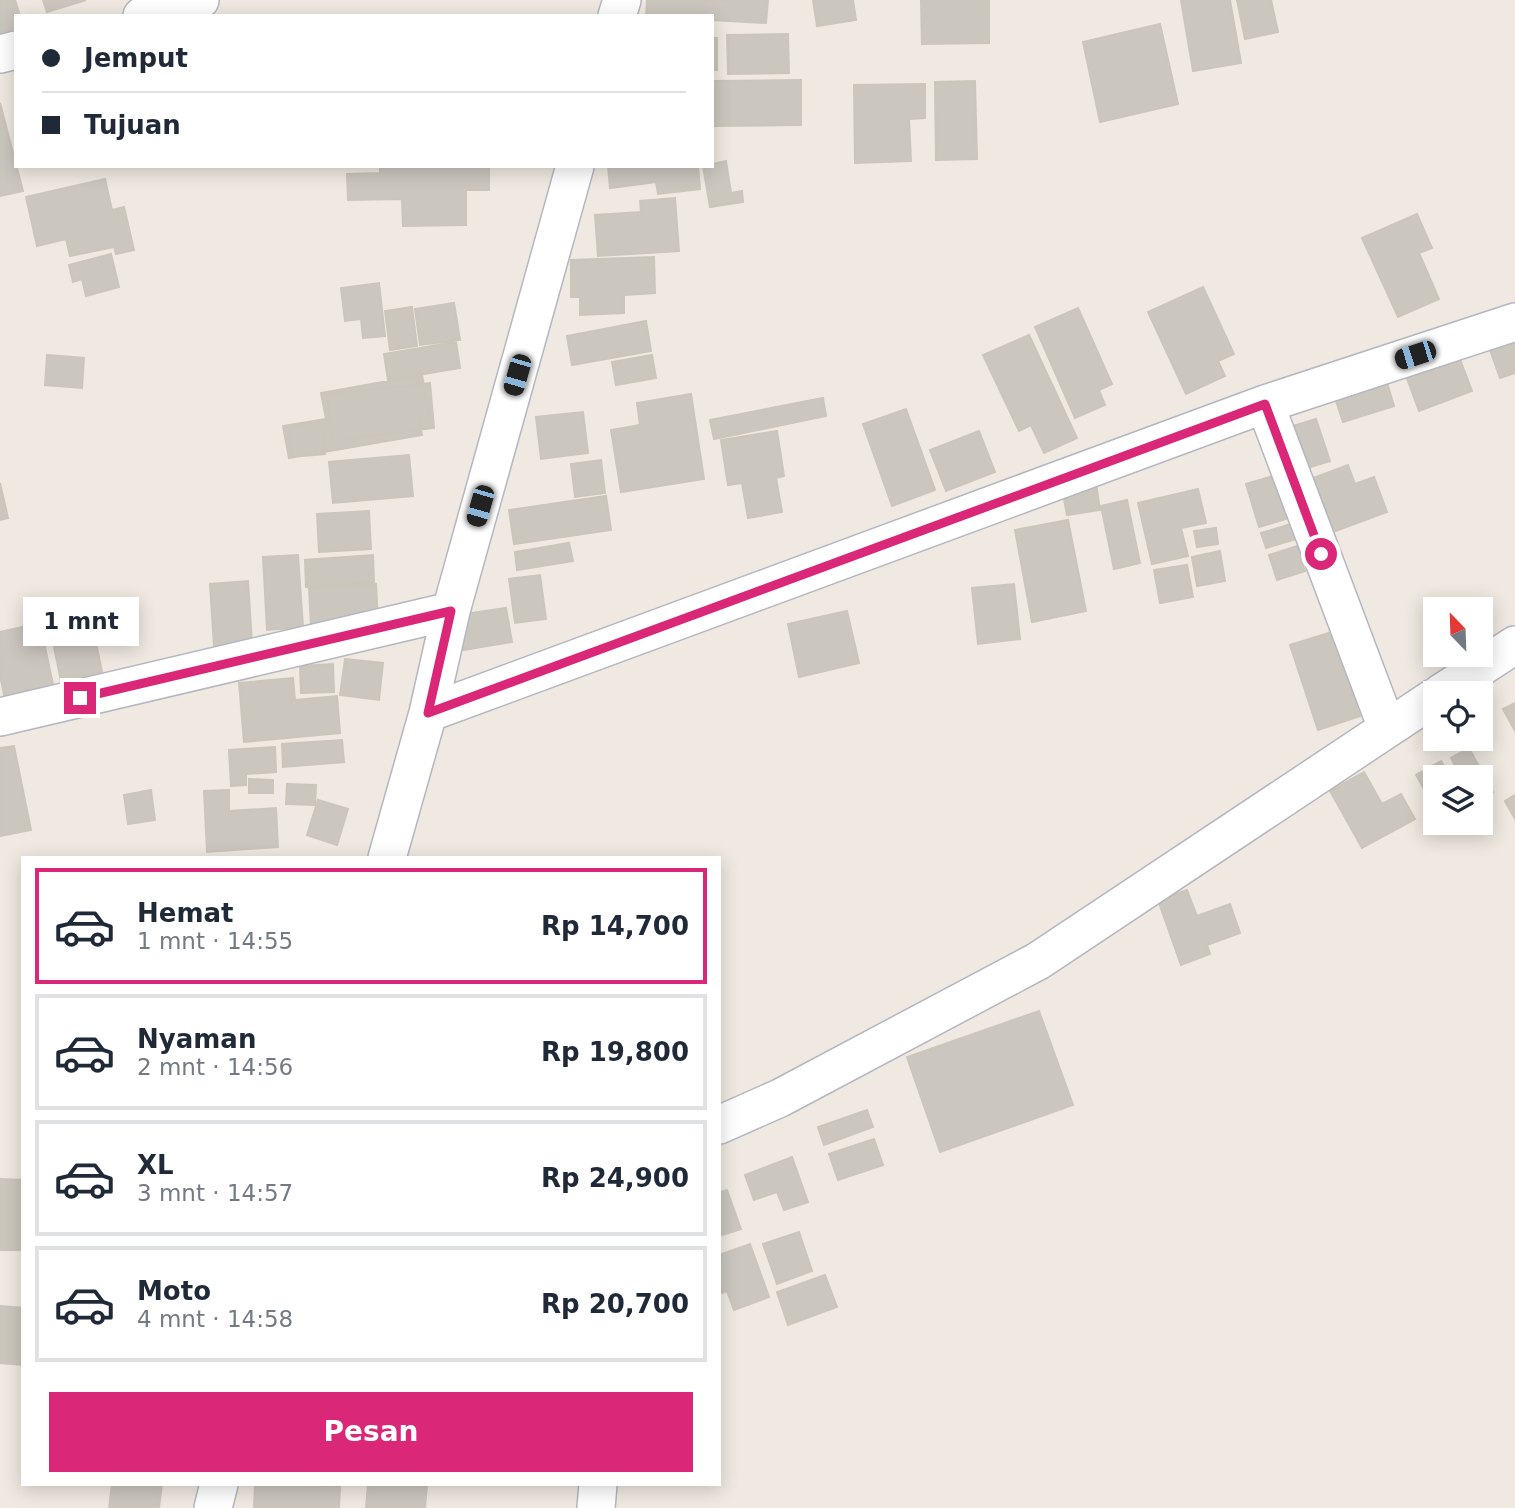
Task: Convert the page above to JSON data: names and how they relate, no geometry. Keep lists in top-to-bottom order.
{
  "north": "top left",
  "page": {
    "banner": ["Jemput", "Tujuan"],
    "bubble": "1 mnt",
    "list": [
      {
        "name": "Hemat",
        "note": "1 mnt · 14:55",
        "value": "Rp 14,700"
      },
      {
        "name": "Nyaman",
        "note": "2 mnt · 14:56",
        "value": "Rp 19,800"
      },
      {
        "name": "XL",
        "note": "3 mnt · 14:57",
        "value": "Rp 24,900"
      },
      {
        "name": "Moto",
        "note": "4 mnt · 14:58",
        "value": "Rp 20,700"
      }
    ],
    "buttons": "Pesan"
  }
}
